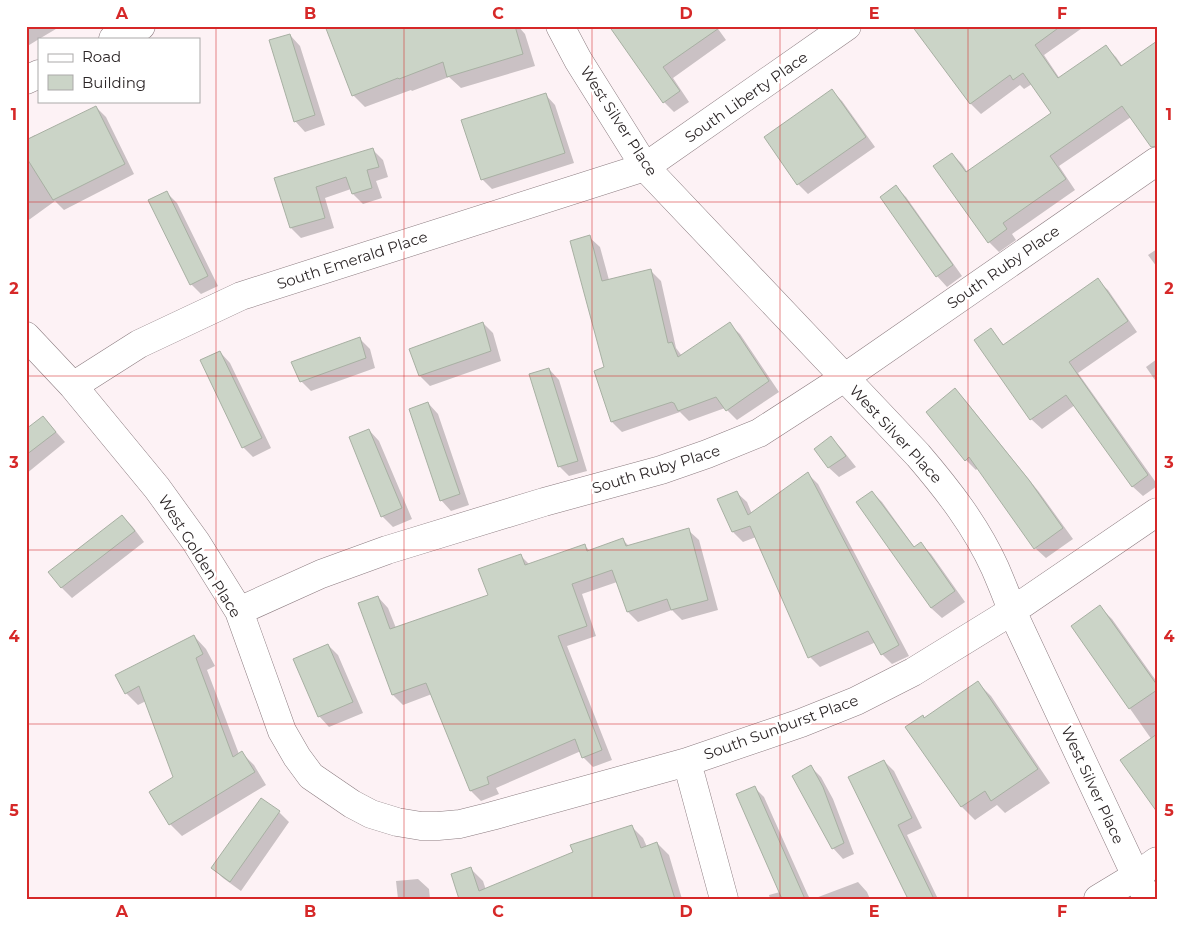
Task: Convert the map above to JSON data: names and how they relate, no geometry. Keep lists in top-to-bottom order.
{
  "streets": {
    "street": [
      "South Liberty Place",
      "West Silver Place",
      "South Emerald Place",
      "South Ruby Place",
      "West Golden Place",
      "South Sunburst Place"
    ]
  },
  "crossings": [
    ["South Liberty Place", "West Silver Place"],
    ["South Liberty Place", "South Emerald Place"],
    ["West Silver Place", "South Emerald Place"],
    ["West Silver Place", "South Ruby Place"],
    ["West Silver Place", "South Sunburst Place"],
    ["South Emerald Place", "West Golden Place"],
    ["South Ruby Place", "West Golden Place"],
    ["West Golden Place", "South Sunburst Place"]
  ],
  "legend": ["Road", "Building"],
  "grid": {
    "columns": [
      "A",
      "B",
      "C",
      "D",
      "E",
      "F"
    ],
    "rows": [
      "1",
      "2",
      "3",
      "4",
      "5"
    ]
  }
}
